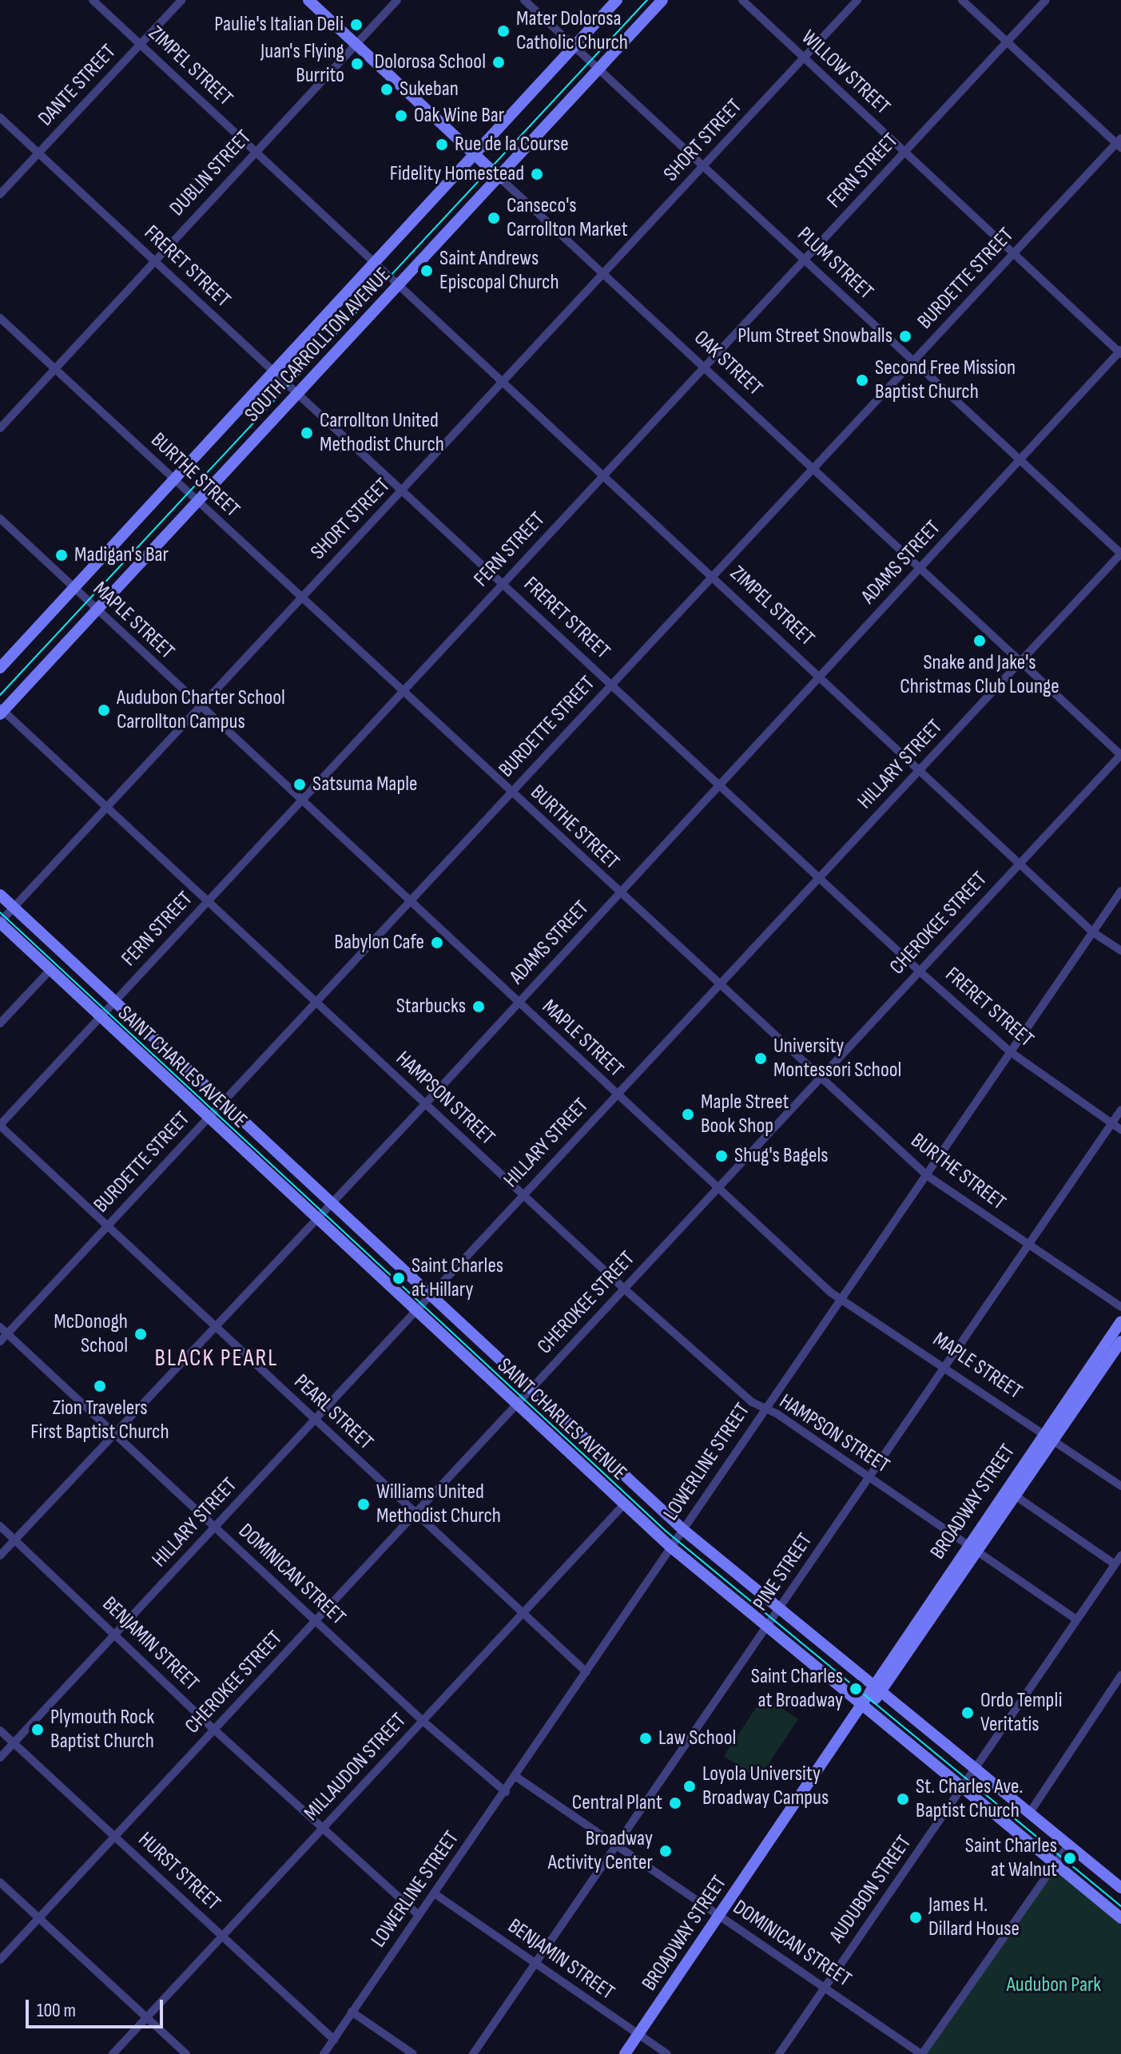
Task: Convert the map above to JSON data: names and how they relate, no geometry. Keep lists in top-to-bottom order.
{
  "streets": {
    "main road": [
      "SOUTH CARROLLTON AVENUE",
      "OAK STREET",
      "SAINT CHARLES AVENUE",
      "BROADWAY STREET"
    ],
    "street": [
      "ZIMPEL STREET",
      "WILLOW STREET",
      "DANTE STREET",
      "SHORT STREET",
      "FERN STREET",
      "DUBLIN STREET",
      "PLUM STREET",
      "FRERET STREET",
      "BURDETTE STREET",
      "BURTHE STREET",
      "ADAMS STREET",
      "MAPLE STREET",
      "HILLARY STREET",
      "CHEROKEE STREET",
      "HAMPSON STREET",
      "PEARL STREET",
      "LOWERLINE STREET",
      "PINE STREET",
      "DOMINICAN STREET",
      "BENJAMIN STREET",
      "MILLAUDON STREET",
      "HURST STREET",
      "AUDUBON STREET"
    ]
  },
  "crossings": [
    ["ZIMPEL STREET", "DANTE STREET"],
    ["ZIMPEL STREET", "SHORT STREET"],
    ["ZIMPEL STREET", "FERN STREET"],
    ["ZIMPEL STREET", "DUBLIN STREET"],
    ["ZIMPEL STREET", "BURDETTE STREET"],
    ["ZIMPEL STREET", "SOUTH CARROLLTON AVENUE"],
    ["ZIMPEL STREET", "ADAMS STREET"],
    ["ZIMPEL STREET", "HILLARY STREET"],
    ["ZIMPEL STREET", "CHEROKEE STREET"],
    ["ZIMPEL STREET", "LOWERLINE STREET"],
    ["WILLOW STREET", "SHORT STREET"],
    ["WILLOW STREET", "FERN STREET"],
    ["WILLOW STREET", "BURDETTE STREET"],
    ["WILLOW STREET", "ADAMS STREET"],
    ["DANTE STREET", "FRERET STREET"],
    ["SHORT STREET", "PLUM STREET"],
    ["SHORT STREET", "FRERET STREET"],
    ["SHORT STREET", "OAK STREET"],
    ["SHORT STREET", "BURTHE STREET"],
    ["SHORT STREET", "MAPLE STREET"],
    ["SHORT STREET", "SAINT CHARLES AVENUE"],
    ["SHORT STREET", "HAMPSON STREET"],
    ["FERN STREET", "PLUM STREET"],
    ["FERN STREET", "FRERET STREET"],
    ["FERN STREET", "OAK STREET"],
    ["FERN STREET", "BURTHE STREET"],
    ["FERN STREET", "MAPLE STREET"],
    ["FERN STREET", "SAINT CHARLES AVENUE"],
    ["FERN STREET", "HAMPSON STREET"],
    ["FERN STREET", "PEARL STREET"],
    ["DUBLIN STREET", "FRERET STREET"],
    ["DUBLIN STREET", "OAK STREET"],
    ["DUBLIN STREET", "BURTHE STREET"],
    ["PLUM STREET", "BURDETTE STREET"],
    ["PLUM STREET", "SOUTH CARROLLTON AVENUE"],
    ["PLUM STREET", "ADAMS STREET"],
    ["PLUM STREET", "HILLARY STREET"],
    ["FRERET STREET", "BURDETTE STREET"],
    ["FRERET STREET", "SOUTH CARROLLTON AVENUE"],
    ["FRERET STREET", "ADAMS STREET"],
    ["FRERET STREET", "HILLARY STREET"],
    ["FRERET STREET", "CHEROKEE STREET"],
    ["FRERET STREET", "LOWERLINE STREET"],
    ["FRERET STREET", "PINE STREET"],
    ["BURDETTE STREET", "OAK STREET"],
    ["BURDETTE STREET", "BURTHE STREET"],
    ["BURDETTE STREET", "MAPLE STREET"],
    ["BURDETTE STREET", "SAINT CHARLES AVENUE"],
    ["BURDETTE STREET", "HAMPSON STREET"],
    ["BURDETTE STREET", "PEARL STREET"],
    ["BURDETTE STREET", "DOMINICAN STREET"],
    ["SOUTH CARROLLTON AVENUE", "OAK STREET"],
    ["SOUTH CARROLLTON AVENUE", "BURTHE STREET"],
    ["SOUTH CARROLLTON AVENUE", "MAPLE STREET"],
    ["SOUTH CARROLLTON AVENUE", "HAMPSON STREET"],
    ["OAK STREET", "ADAMS STREET"],
    ["OAK STREET", "HILLARY STREET"],
    ["OAK STREET", "CHEROKEE STREET"],
    ["BURTHE STREET", "ADAMS STREET"],
    ["BURTHE STREET", "HILLARY STREET"],
    ["BURTHE STREET", "CHEROKEE STREET"],
    ["BURTHE STREET", "LOWERLINE STREET"],
    ["BURTHE STREET", "PINE STREET"],
    ["ADAMS STREET", "MAPLE STREET"],
    ["ADAMS STREET", "SAINT CHARLES AVENUE"],
    ["ADAMS STREET", "HAMPSON STREET"],
    ["ADAMS STREET", "PEARL STREET"],
    ["ADAMS STREET", "DOMINICAN STREET"],
    ["ADAMS STREET", "BENJAMIN STREET"],
    ["MAPLE STREET", "HILLARY STREET"],
    ["MAPLE STREET", "CHEROKEE STREET"],
    ["MAPLE STREET", "LOWERLINE STREET"],
    ["MAPLE STREET", "BROADWAY STREET"],
    ["MAPLE STREET", "PINE STREET"],
    ["HILLARY STREET", "SAINT CHARLES AVENUE"],
    ["HILLARY STREET", "HAMPSON STREET"],
    ["HILLARY STREET", "PEARL STREET"],
    ["HILLARY STREET", "DOMINICAN STREET"],
    ["HILLARY STREET", "BENJAMIN STREET"],
    ["HILLARY STREET", "HURST STREET"],
    ["CHEROKEE STREET", "SAINT CHARLES AVENUE"],
    ["CHEROKEE STREET", "HAMPSON STREET"],
    ["CHEROKEE STREET", "PEARL STREET"],
    ["CHEROKEE STREET", "DOMINICAN STREET"],
    ["CHEROKEE STREET", "BENJAMIN STREET"],
    ["CHEROKEE STREET", "HURST STREET"],
    ["SAINT CHARLES AVENUE", "LOWERLINE STREET"],
    ["SAINT CHARLES AVENUE", "BROADWAY STREET"],
    ["SAINT CHARLES AVENUE", "PINE STREET"],
    ["SAINT CHARLES AVENUE", "MILLAUDON STREET"],
    ["SAINT CHARLES AVENUE", "AUDUBON STREET"],
    ["HAMPSON STREET", "LOWERLINE STREET"],
    ["HAMPSON STREET", "BROADWAY STREET"],
    ["HAMPSON STREET", "PINE STREET"],
    ["HAMPSON STREET", "AUDUBON STREET"],
    ["PEARL STREET", "LOWERLINE STREET"],
    ["PEARL STREET", "MILLAUDON STREET"],
    ["LOWERLINE STREET", "DOMINICAN STREET"],
    ["LOWERLINE STREET", "BENJAMIN STREET"],
    ["LOWERLINE STREET", "HURST STREET"],
    ["BROADWAY STREET", "DOMINICAN STREET"],
    ["BROADWAY STREET", "BENJAMIN STREET"],
    ["PINE STREET", "DOMINICAN STREET"],
    ["PINE STREET", "BENJAMIN STREET"],
    ["DOMINICAN STREET", "MILLAUDON STREET"],
    ["DOMINICAN STREET", "AUDUBON STREET"],
    ["BENJAMIN STREET", "MILLAUDON STREET"],
    ["MILLAUDON STREET", "HURST STREET"]
  ],
  "districts": ["BLACK PEARL"],
  "parks": ["Audubon Park"],
  "places": [
    "Paulie's Italian Deli",
    "Mater Dolorosa Catholic Church",
    "Dolorosa School",
    "Juan's Flying Burrito",
    "Sukeban",
    "Oak Wine Bar",
    "Rue de la Course",
    "Fidelity Homestead",
    "Canseco's Carrollton Market",
    "Saint Andrews Episcopal Church",
    "Plum Street Snowballs",
    "Second Free Mission Baptist Church",
    "Carrollton United Methodist Church",
    "Madigan's Bar",
    "Snake and Jake's Christmas Club Lounge",
    "Audubon Charter School Carrollton Campus",
    "Satsuma Maple",
    "Babylon Cafe",
    "Starbucks",
    "University Montessori School",
    "Maple Street Book Shop",
    "Shug's Bagels",
    "Saint Charles at Hillary",
    "McDonogh School",
    "Zion Travelers First Baptist Church",
    "Williams United Methodist Church",
    "Saint Charles at Broadway",
    "Ordo Templi Veritatis",
    "Plymouth Rock Baptist Church",
    "Law School",
    "Loyola University Broadway Campus",
    "St. Charles Ave. Baptist Church",
    "Central Plant",
    "Broadway Activity Center",
    "Saint Charles at Walnut",
    "James H. Dillard House"
  ],
  "scale_bar": "100 m"
}
